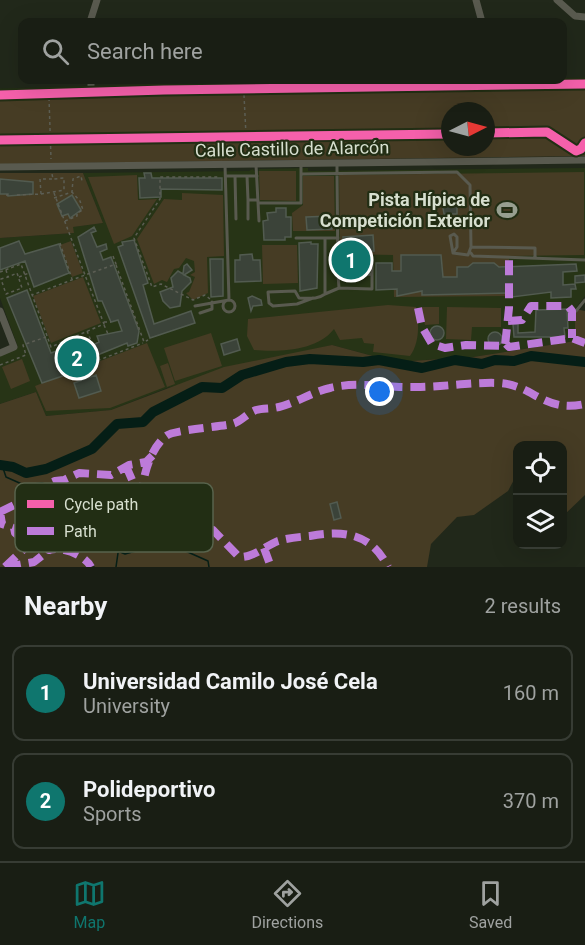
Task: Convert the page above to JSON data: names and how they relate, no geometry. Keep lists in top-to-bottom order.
{
  "streets": {
    "street": ["Calle Castillo de Alarcón"]
  },
  "places": {
    "sports": ["Pista Hípica de Competición Exterior"]
  },
  "legend": ["Cycle path", "Path"],
  "north": "right",
  "page": {
    "search": "Search here",
    "pins": ["1", "2"],
    "heading": ["Nearby", "2 results"],
    "list": [
      {
        "mark": "1",
        "name": "Universidad Camilo José Cela",
        "note": "University",
        "value": "160 m"
      },
      {
        "mark": "2",
        "name": "Polideportivo",
        "note": "Sports",
        "value": "370 m"
      }
    ],
    "nav": ["Map", "Directions", "Saved"]
  }
}
